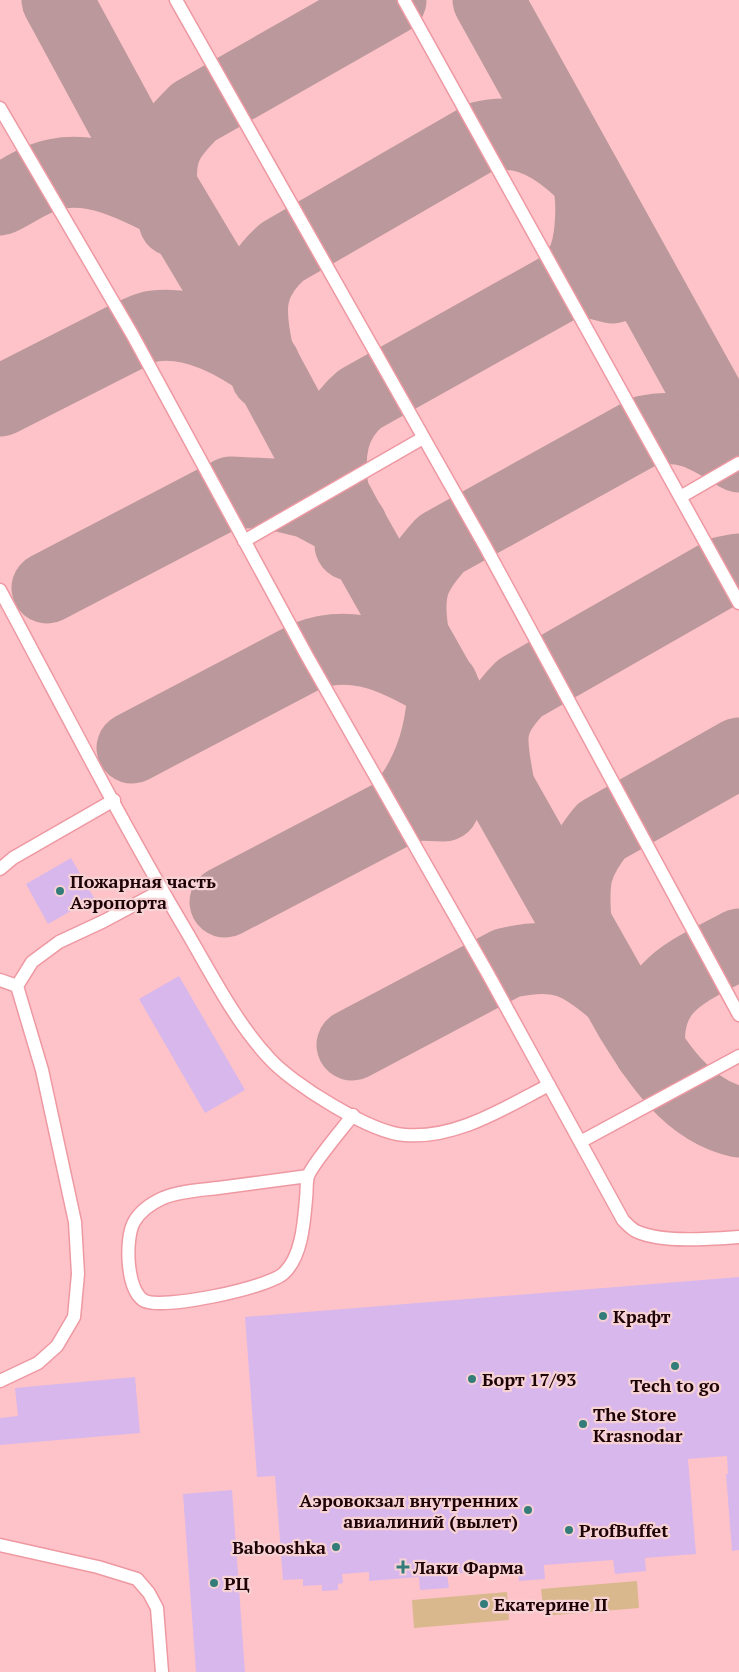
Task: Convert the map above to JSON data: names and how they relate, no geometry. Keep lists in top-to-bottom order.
{
  "places": {
    "other": [
      "Пожарная часть Аэропорта",
      "Крафт",
      "Tech to go",
      "Борт 17/93",
      "The Store Krasnodar",
      "Аэровокзал внутренних авиалиний (вылет)",
      "ProfBuffet",
      "Babooshka",
      "РЦ",
      "Екатерине II"
    ],
    "health": ["Лаки Фарма"]
  }
}
